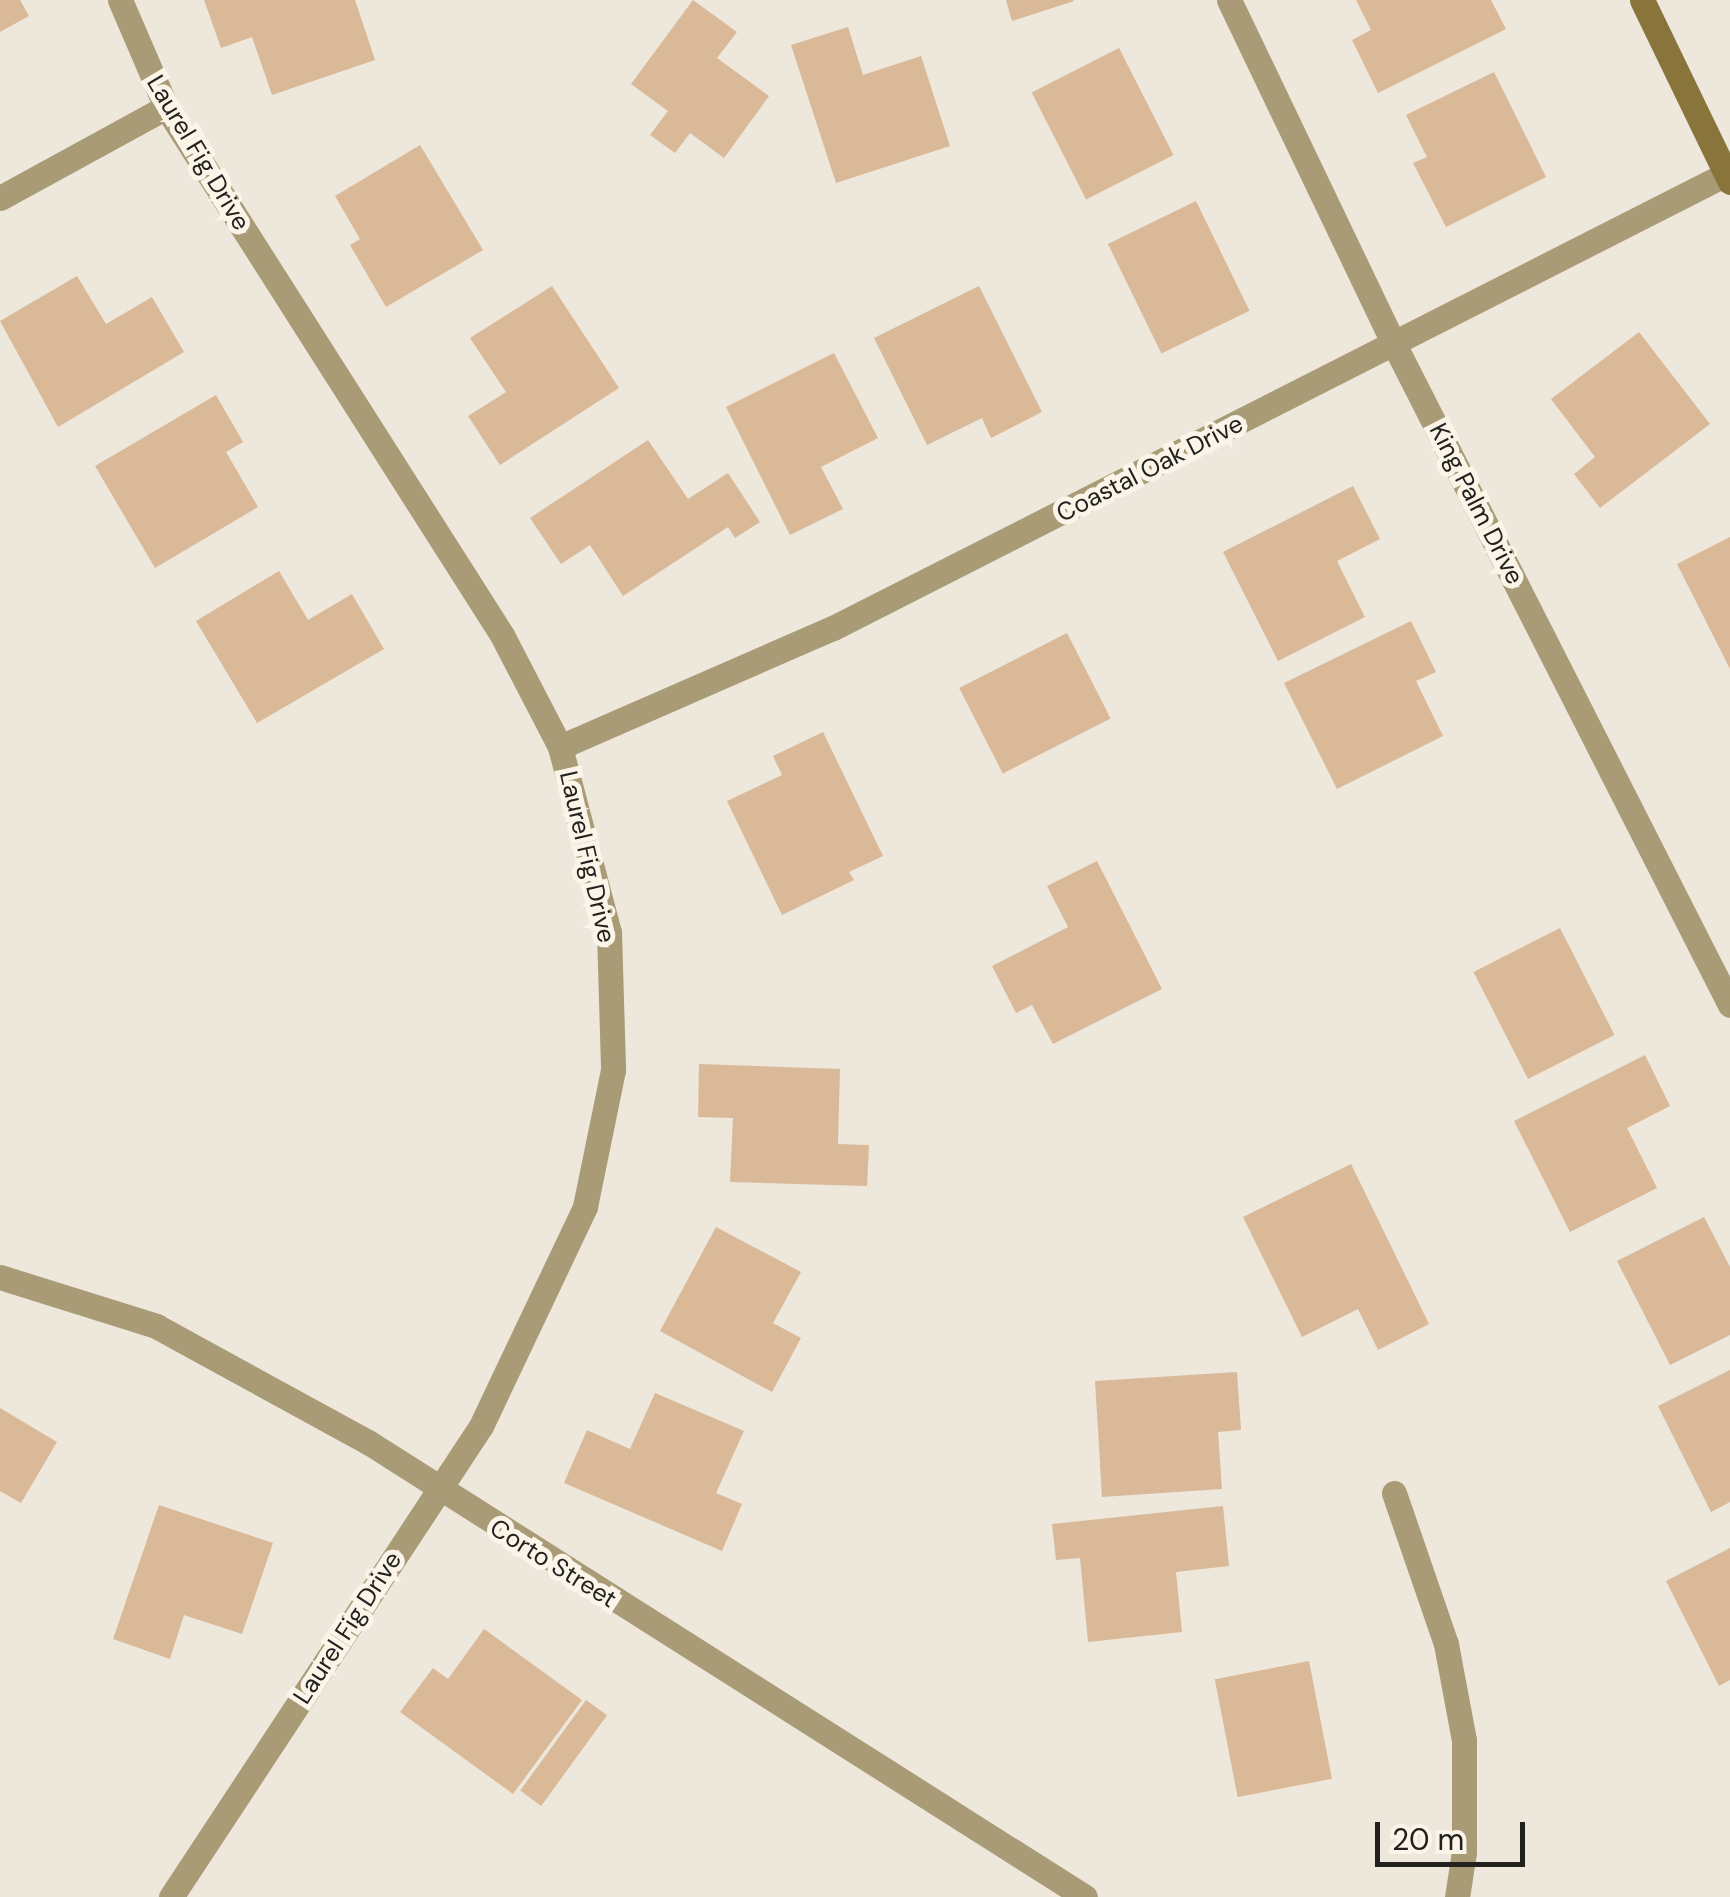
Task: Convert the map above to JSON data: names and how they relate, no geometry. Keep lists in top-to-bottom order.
{
  "streets": {
    "street": [
      "Laurel Fig Drive",
      "Coastal Oak Drive",
      "King Palm Drive",
      "Corto Street"
    ]
  },
  "crossings": [
    ["Laurel Fig Drive", "Coastal Oak Drive"],
    ["Laurel Fig Drive", "Corto Street"],
    ["Coastal Oak Drive", "King Palm Drive"]
  ],
  "scale_bar": "20 m"
}
